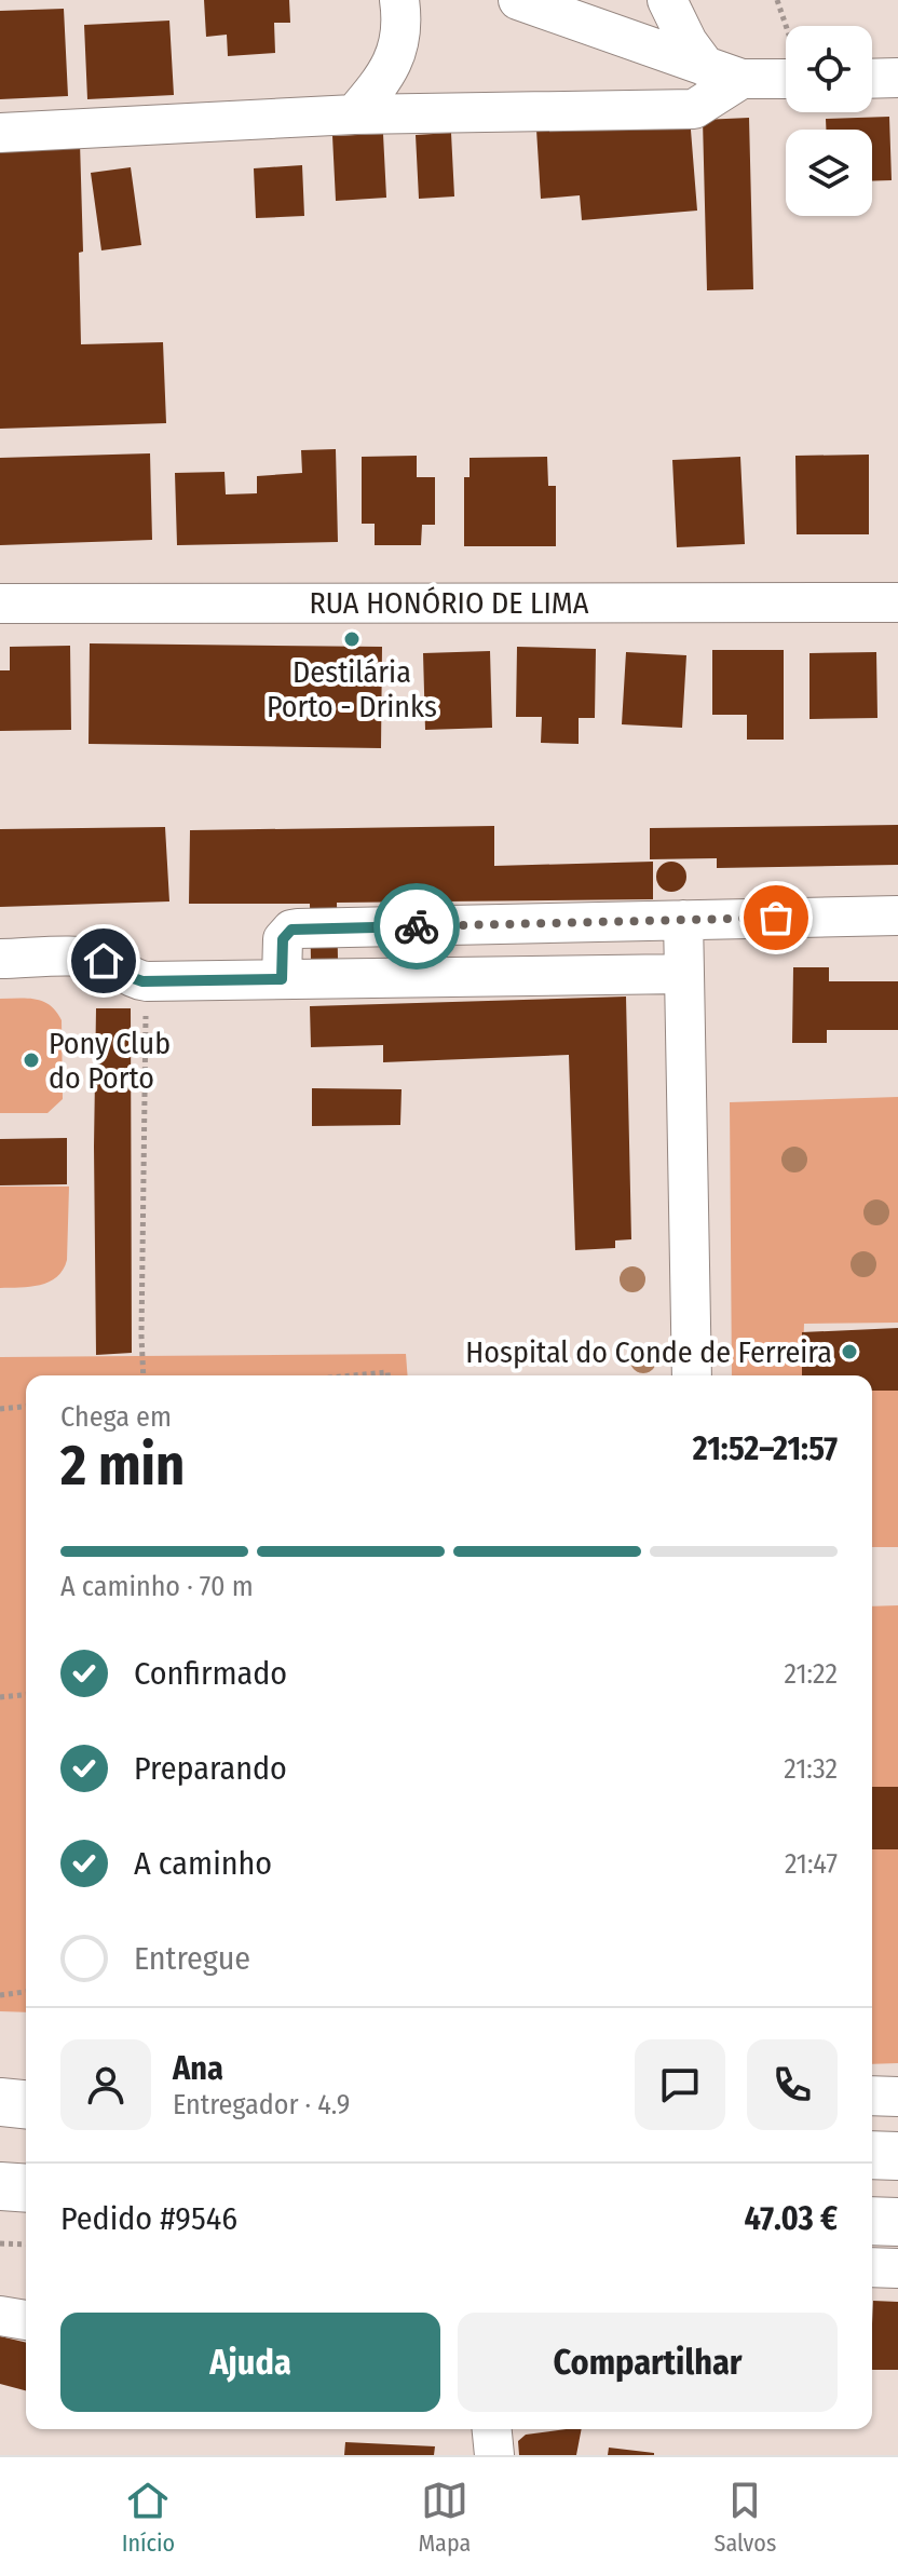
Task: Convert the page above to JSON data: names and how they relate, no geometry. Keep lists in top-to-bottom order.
{
  "streets": {
    "street": ["RUA HONÓRIO DE LIMA"]
  },
  "places": ["Destilária Porto - Drinks", "Pony Club do Porto", "Hospital do Conde de Ferreira"],
  "page": {
    "heading": ["2 min", "Chega em", "21:52–21:57"],
    "panel": [
      "Ana",
      "Entregador · 4.9",
      "Pedido #9546",
      "47.03 €"
    ],
    "bar": "A caminho · 70 m",
    "list": [
      ["Confirmado", "21:22"],
      ["Preparando", "21:32"],
      ["A caminho", "21:47"],
      "Entregue"
    ],
    "buttons": ["Ajuda", "Compartilhar"],
    "tabs": ["Início", "Mapa", "Salvos"]
  }
}
